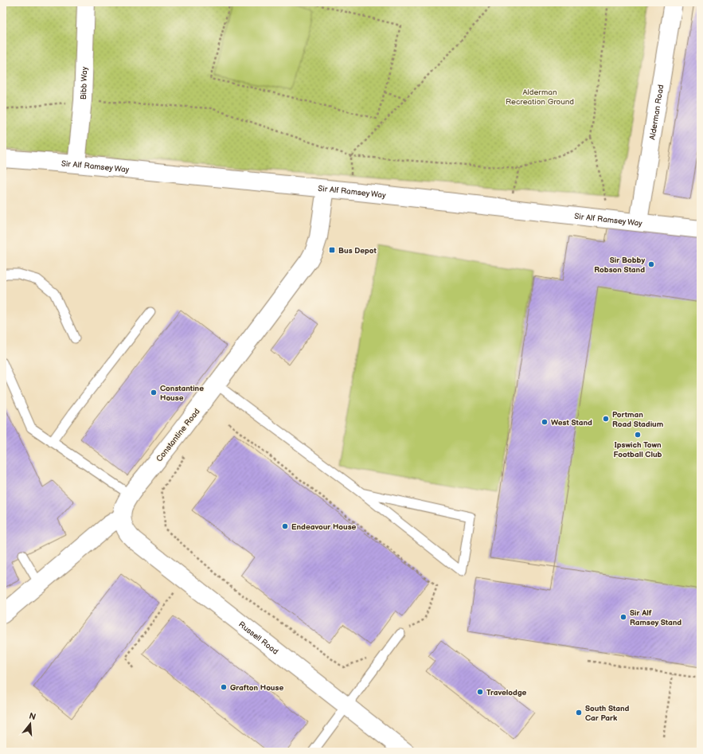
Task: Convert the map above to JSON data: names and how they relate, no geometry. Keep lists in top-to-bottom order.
{
  "streets": {
    "street": [
      "Bibb Way",
      "Alderman Road",
      "Sir Alf Ramsey Way",
      "Constantine Road",
      "Russell Road"
    ]
  },
  "crossings": [
    ["Bibb Way", "Sir Alf Ramsey Way"],
    ["Alderman Road", "Sir Alf Ramsey Way"],
    ["Sir Alf Ramsey Way", "Constantine Road"],
    ["Constantine Road", "Russell Road"]
  ],
  "parks": ["Alderman Recreation Ground"],
  "places": {
    "transit": ["Bus Depot"],
    "other": [
      "Sir Bobby Robson Stand",
      "Constantine House",
      "Portman Road Stadium",
      "West Stand",
      "Ipswich Town Football Club",
      "Endeavour House",
      "Sir Alf Ramsey Stand",
      "Grafton House",
      "Travelodge",
      "South Stand Car Park"
    ]
  },
  "north": "top"
}
